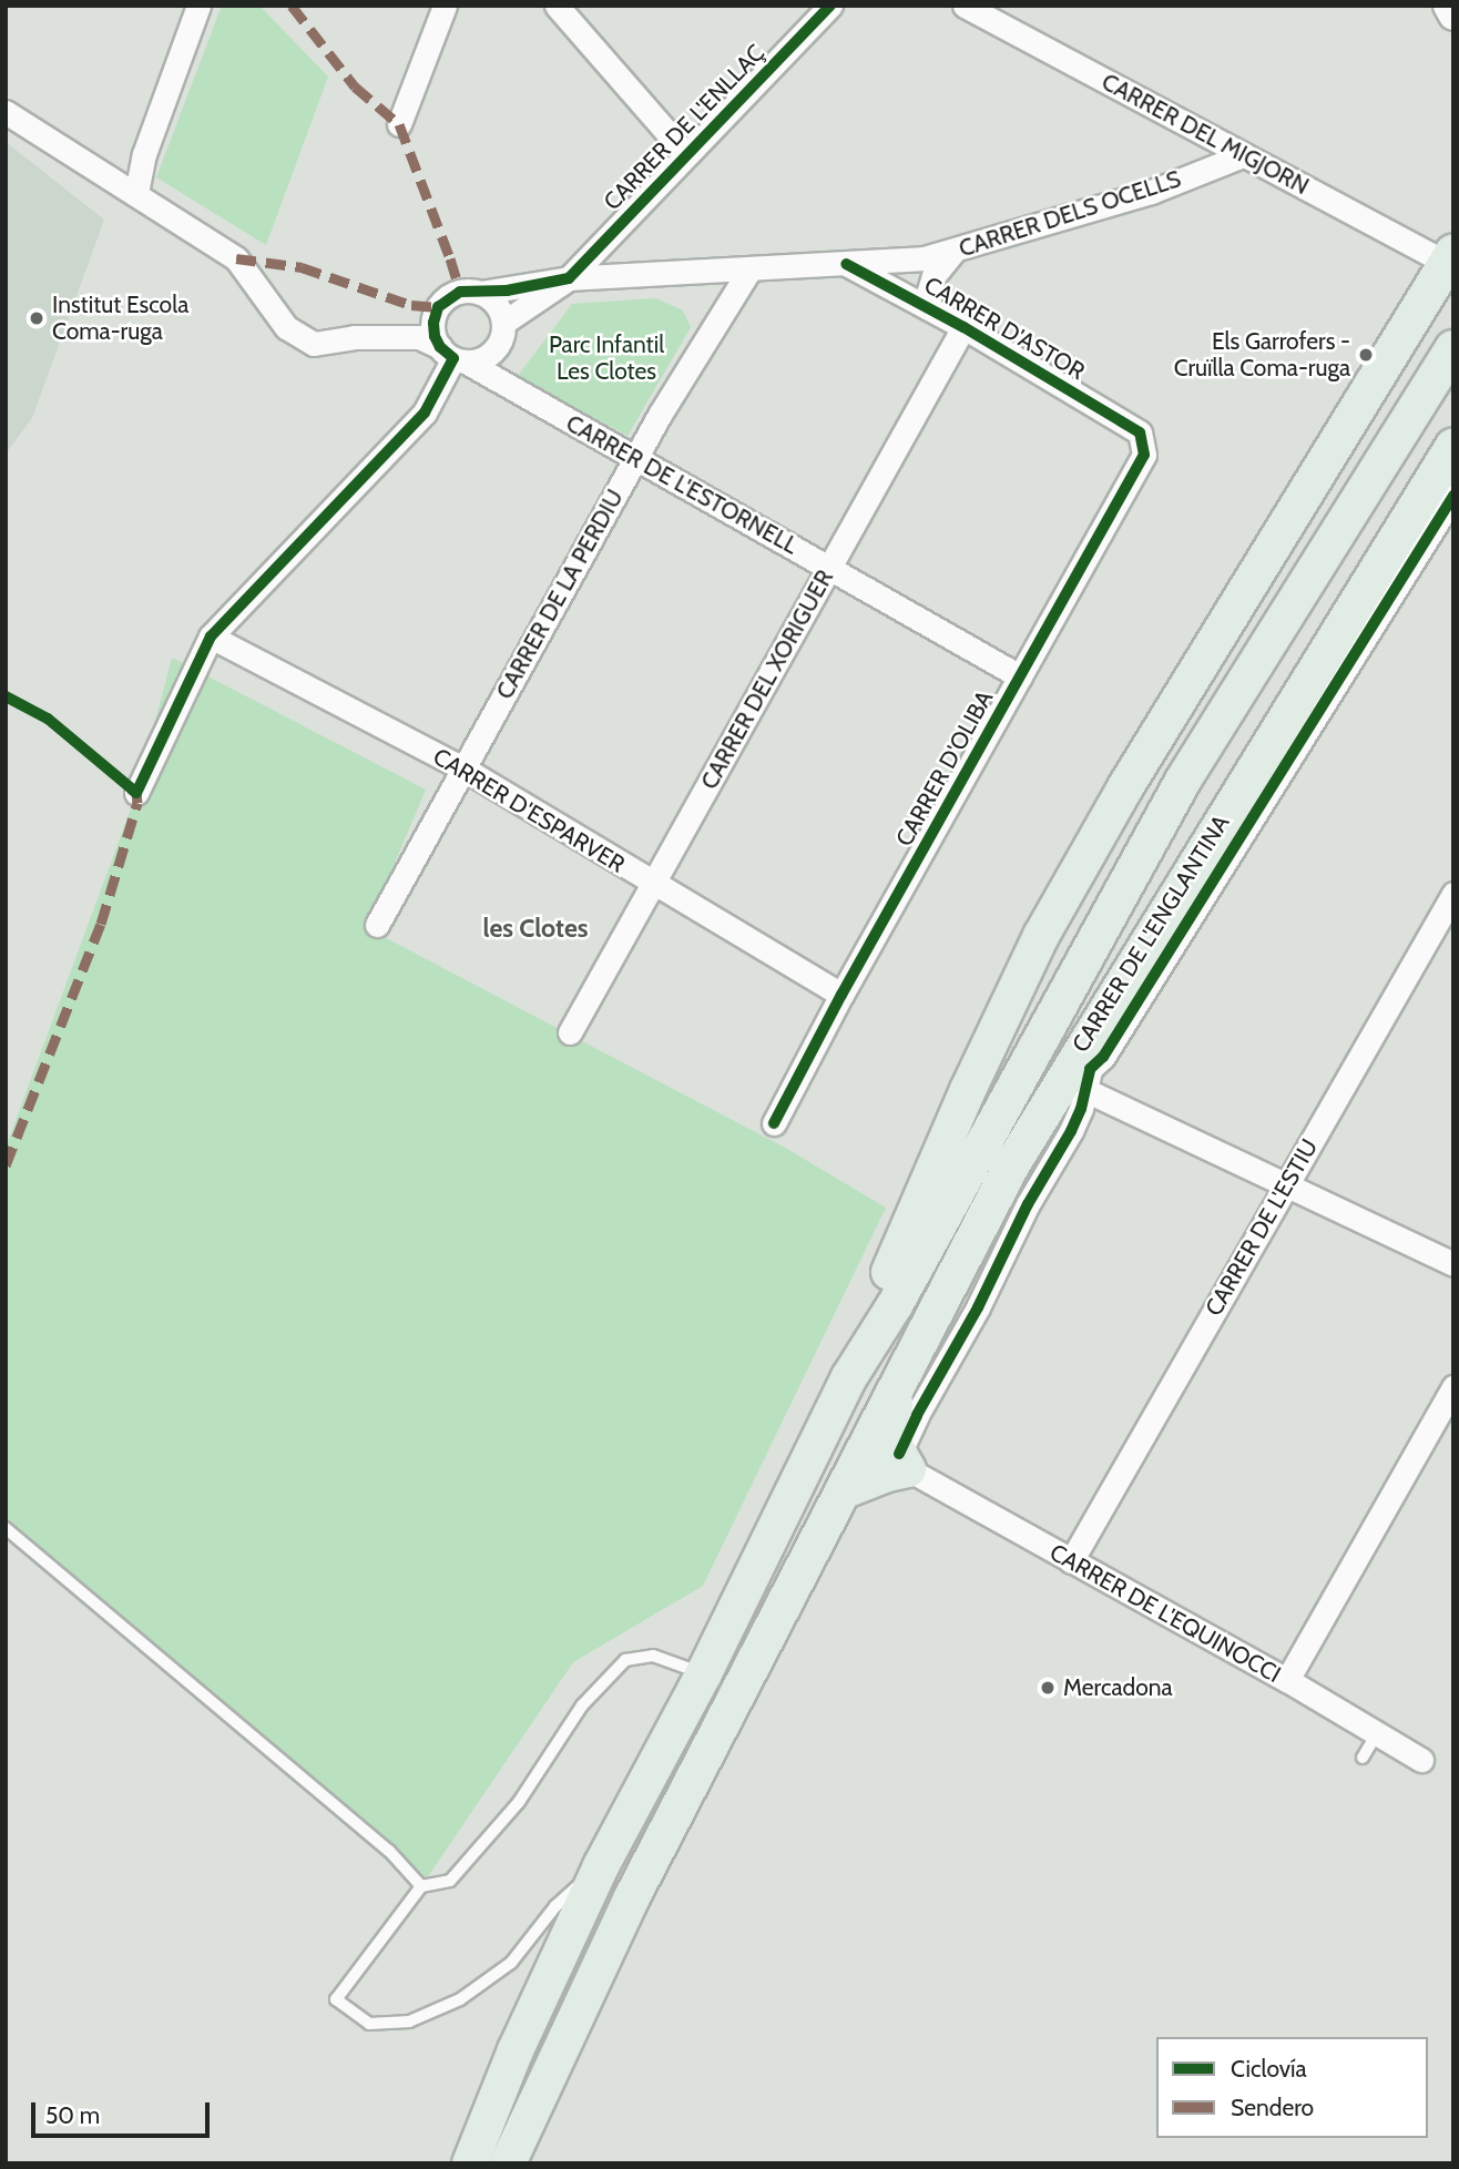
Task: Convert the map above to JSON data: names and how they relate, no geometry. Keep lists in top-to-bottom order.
{
  "streets": {
    "street": [
      "CARRER DE L'ENLLAÇ",
      "CARRER DEL MIGJORN",
      "CARRER DELS OCELLS",
      "CARRER D'ASTOR",
      "CARRER DE L'ESTORNELL",
      "CARRER DE LA PERDIU",
      "CARRER DEL XORIGUER",
      "CARRER D'OLIBA",
      "CARRER D'ESPARVER",
      "CARRER DE L'ENGLANTINA",
      "CARRER DE L'ESTIU",
      "CARRER DE L'EQUINOCCI"
    ]
  },
  "crossings": [
    ["CARRER DE L'ENLLAÇ", "CARRER DELS OCELLS"],
    ["CARRER DE L'ENLLAÇ", "CARRER DE L'ESTORNELL"],
    ["CARRER DEL MIGJORN", "CARRER DELS OCELLS"],
    ["CARRER DELS OCELLS", "CARRER D'ASTOR"],
    ["CARRER DELS OCELLS", "CARRER DE L'ESTORNELL"],
    ["CARRER DELS OCELLS", "CARRER DE LA PERDIU"],
    ["CARRER D'ASTOR", "CARRER DEL XORIGUER"],
    ["CARRER D'ASTOR", "CARRER D'OLIBA"],
    ["CARRER DE L'ESTORNELL", "CARRER DE LA PERDIU"],
    ["CARRER DE L'ESTORNELL", "CARRER DEL XORIGUER"],
    ["CARRER DE L'ESTORNELL", "CARRER D'OLIBA"],
    ["CARRER DE LA PERDIU", "CARRER D'ESPARVER"],
    ["CARRER DEL XORIGUER", "CARRER D'ESPARVER"],
    ["CARRER D'OLIBA", "CARRER D'ESPARVER"],
    ["CARRER DE L'ENGLANTINA", "CARRER DE L'EQUINOCCI"],
    ["CARRER DE L'ESTIU", "CARRER DE L'EQUINOCCI"]
  ],
  "districts": ["les Clotes"],
  "parks": ["Parc Infantil Les Clotes"],
  "places": ["Institut Escola Coma-ruga", "Els Garrofers - Cruïlla Coma-ruga", "Mercadona"],
  "legend": ["Ciclovía", "Sendero"],
  "scale_bar": "50 m"
}
